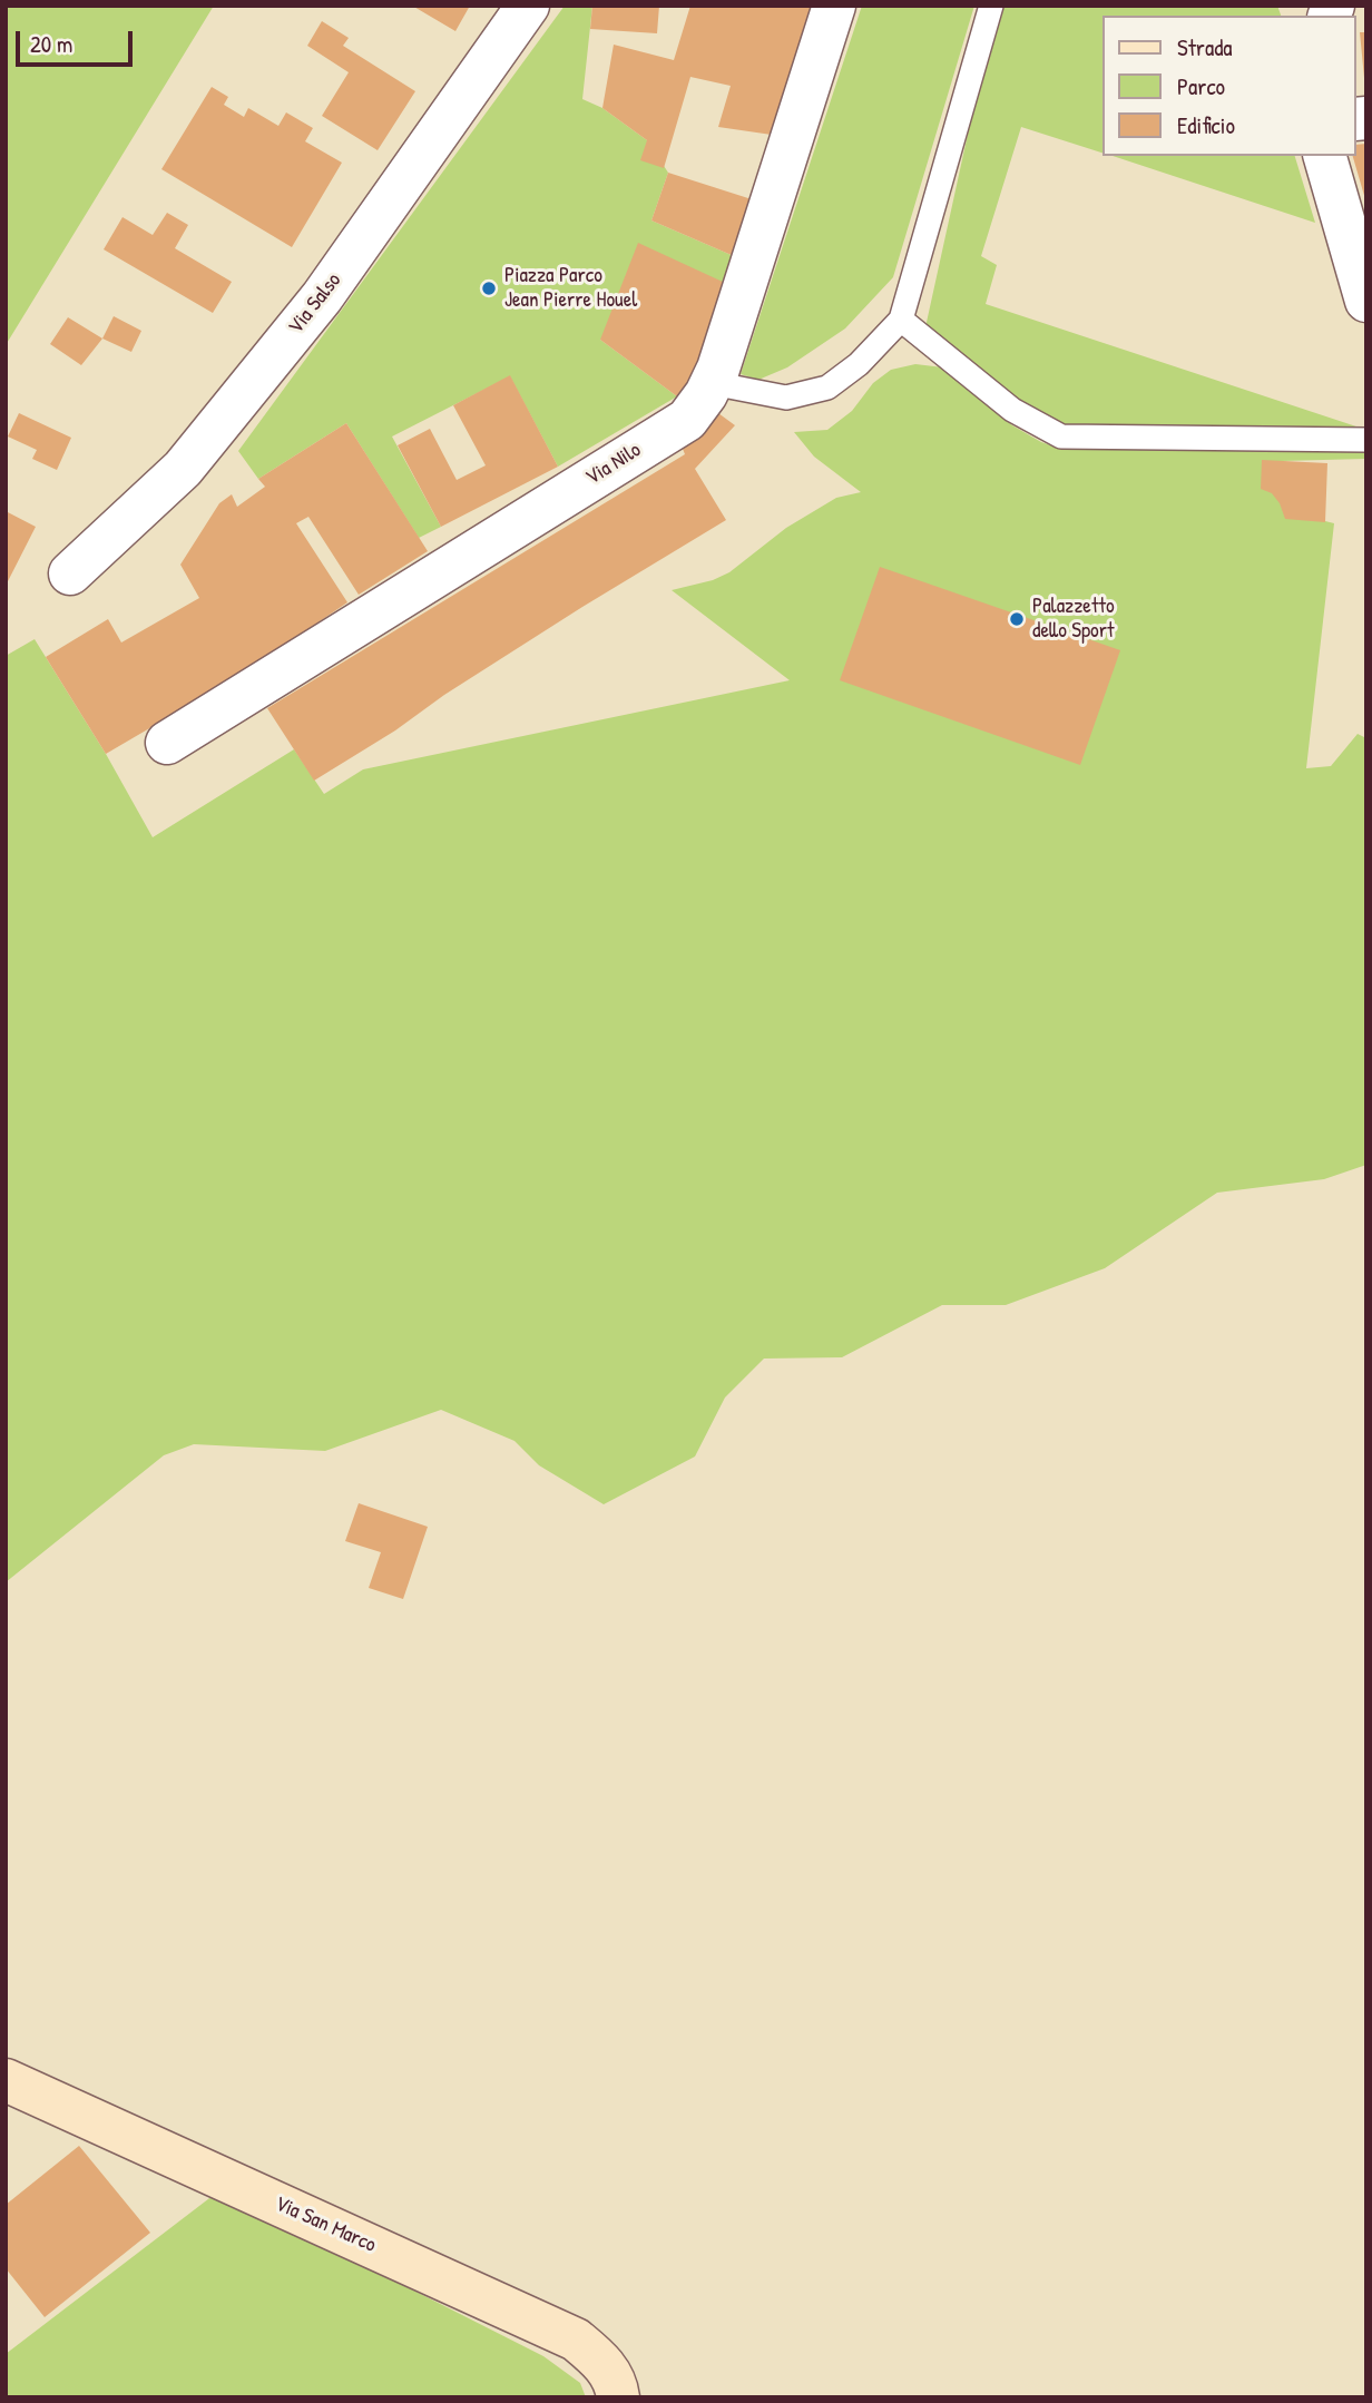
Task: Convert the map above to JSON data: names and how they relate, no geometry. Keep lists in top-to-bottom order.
{
  "streets": {
    "street": ["Via Salso", "Via Nilo", "Via San Marco"]
  },
  "places": ["Piazza Parco Jean Pierre Houel", "Palazzetto dello Sport"],
  "legend": ["Strada", "Parco", "Edificio"],
  "scale_bar": "20 m"
}
